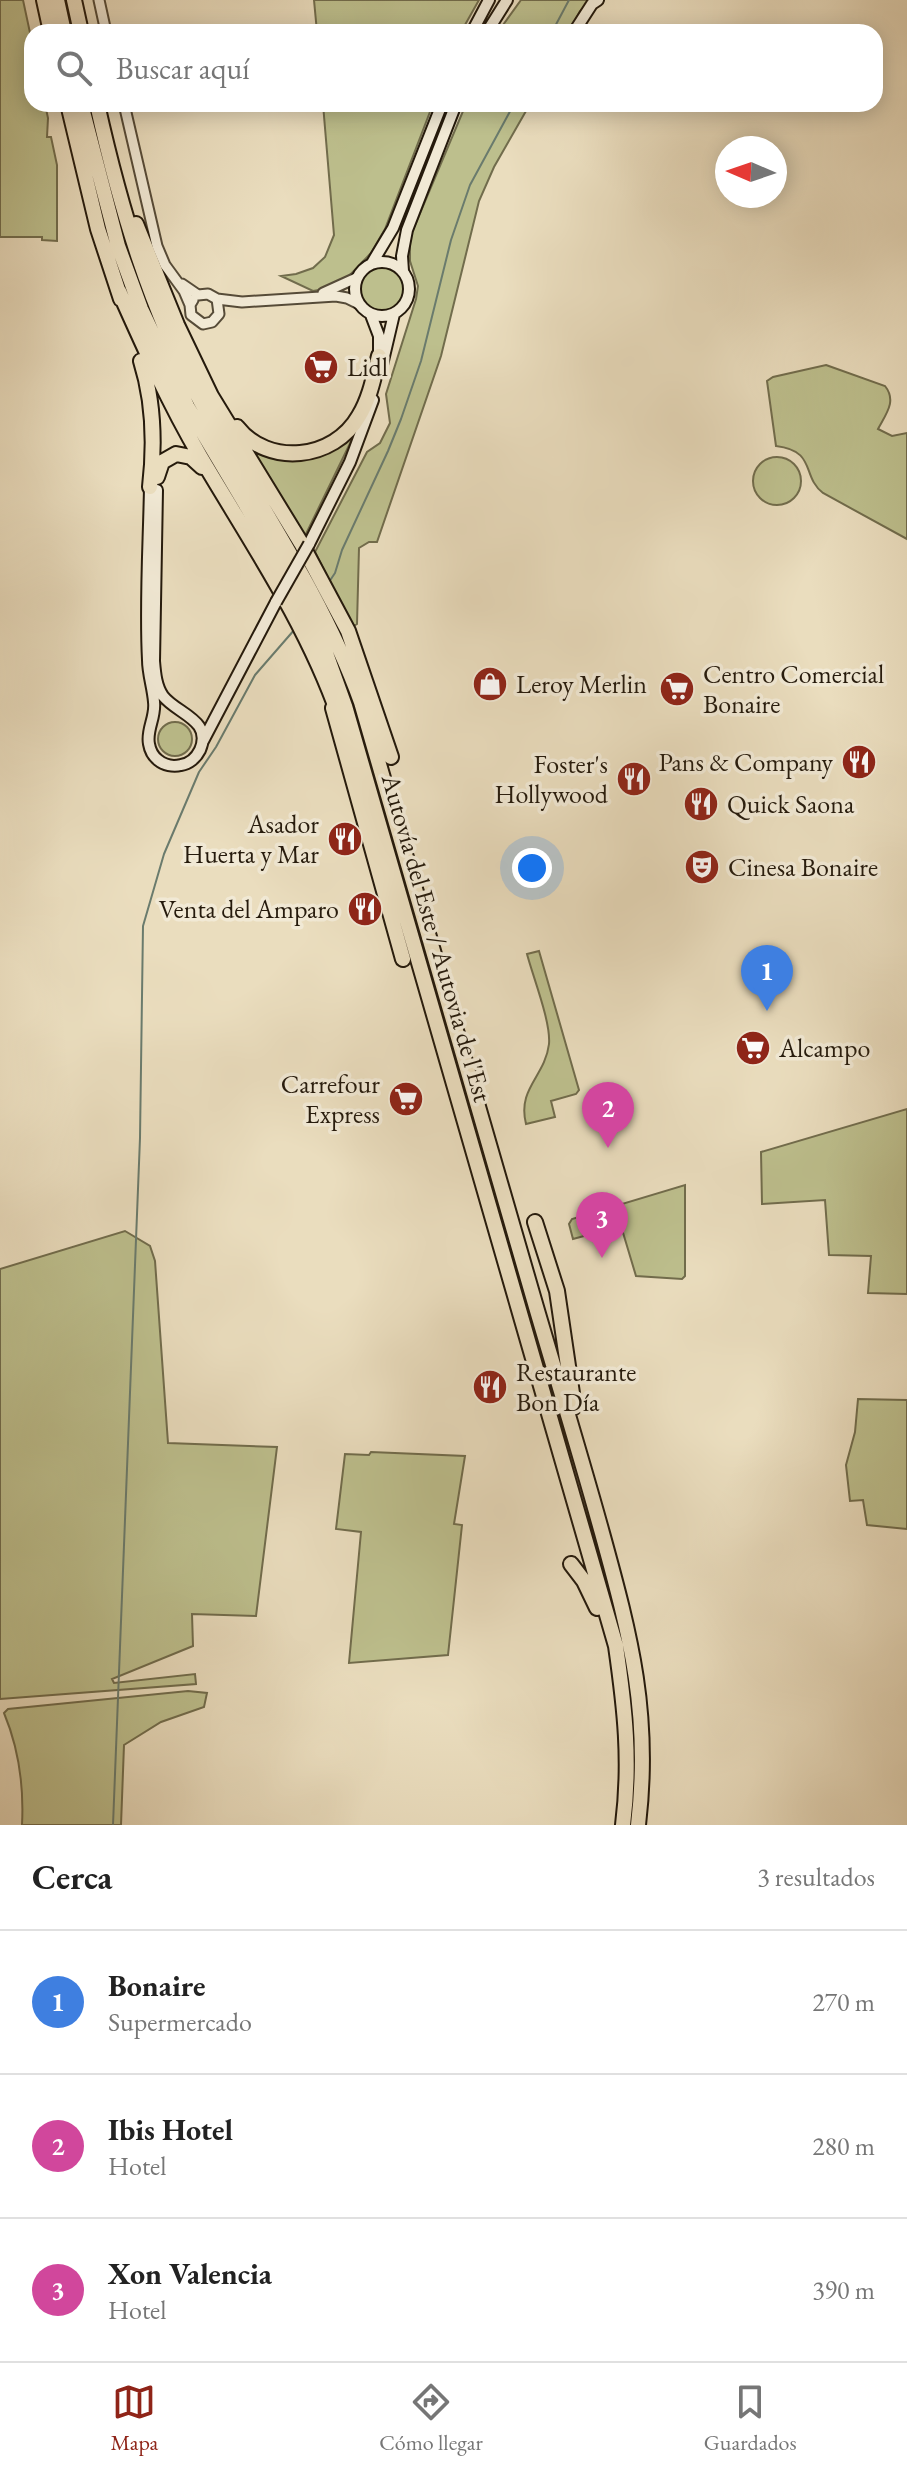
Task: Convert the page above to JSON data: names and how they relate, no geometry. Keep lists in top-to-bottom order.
{
  "streets": {
    "highway": ["Autovía del Este / Autovia de l'Est"]
  },
  "places": {
    "supermarket": [
      "Lidl",
      "Centro Comercial Bonaire",
      "Alcampo",
      "Carrefour Express"
    ],
    "shop": ["Leroy Merlin"],
    "restaurant": [
      "Pans & Company",
      "Foster's Hollywood",
      "Quick Saona",
      "Asador Huerta y Mar",
      "Venta del Amparo",
      "Restaurante Bon Día"
    ],
    "theatre": ["Cinesa Bonaire"]
  },
  "north": "left",
  "page": {
    "search": "Buscar aquí",
    "pins": ["1", "2", "3"],
    "heading": ["Cerca", "3 resultados"],
    "list": [
      {
        "mark": "1",
        "name": "Bonaire",
        "note": "Supermercado",
        "value": "270 m"
      },
      {
        "mark": "2",
        "name": "Ibis Hotel",
        "note": "Hotel",
        "value": "280 m"
      },
      {
        "mark": "3",
        "name": "Xon Valencia",
        "note": "Hotel",
        "value": "390 m"
      }
    ],
    "nav": ["Mapa", "Cómo llegar", "Guardados"]
  }
}
